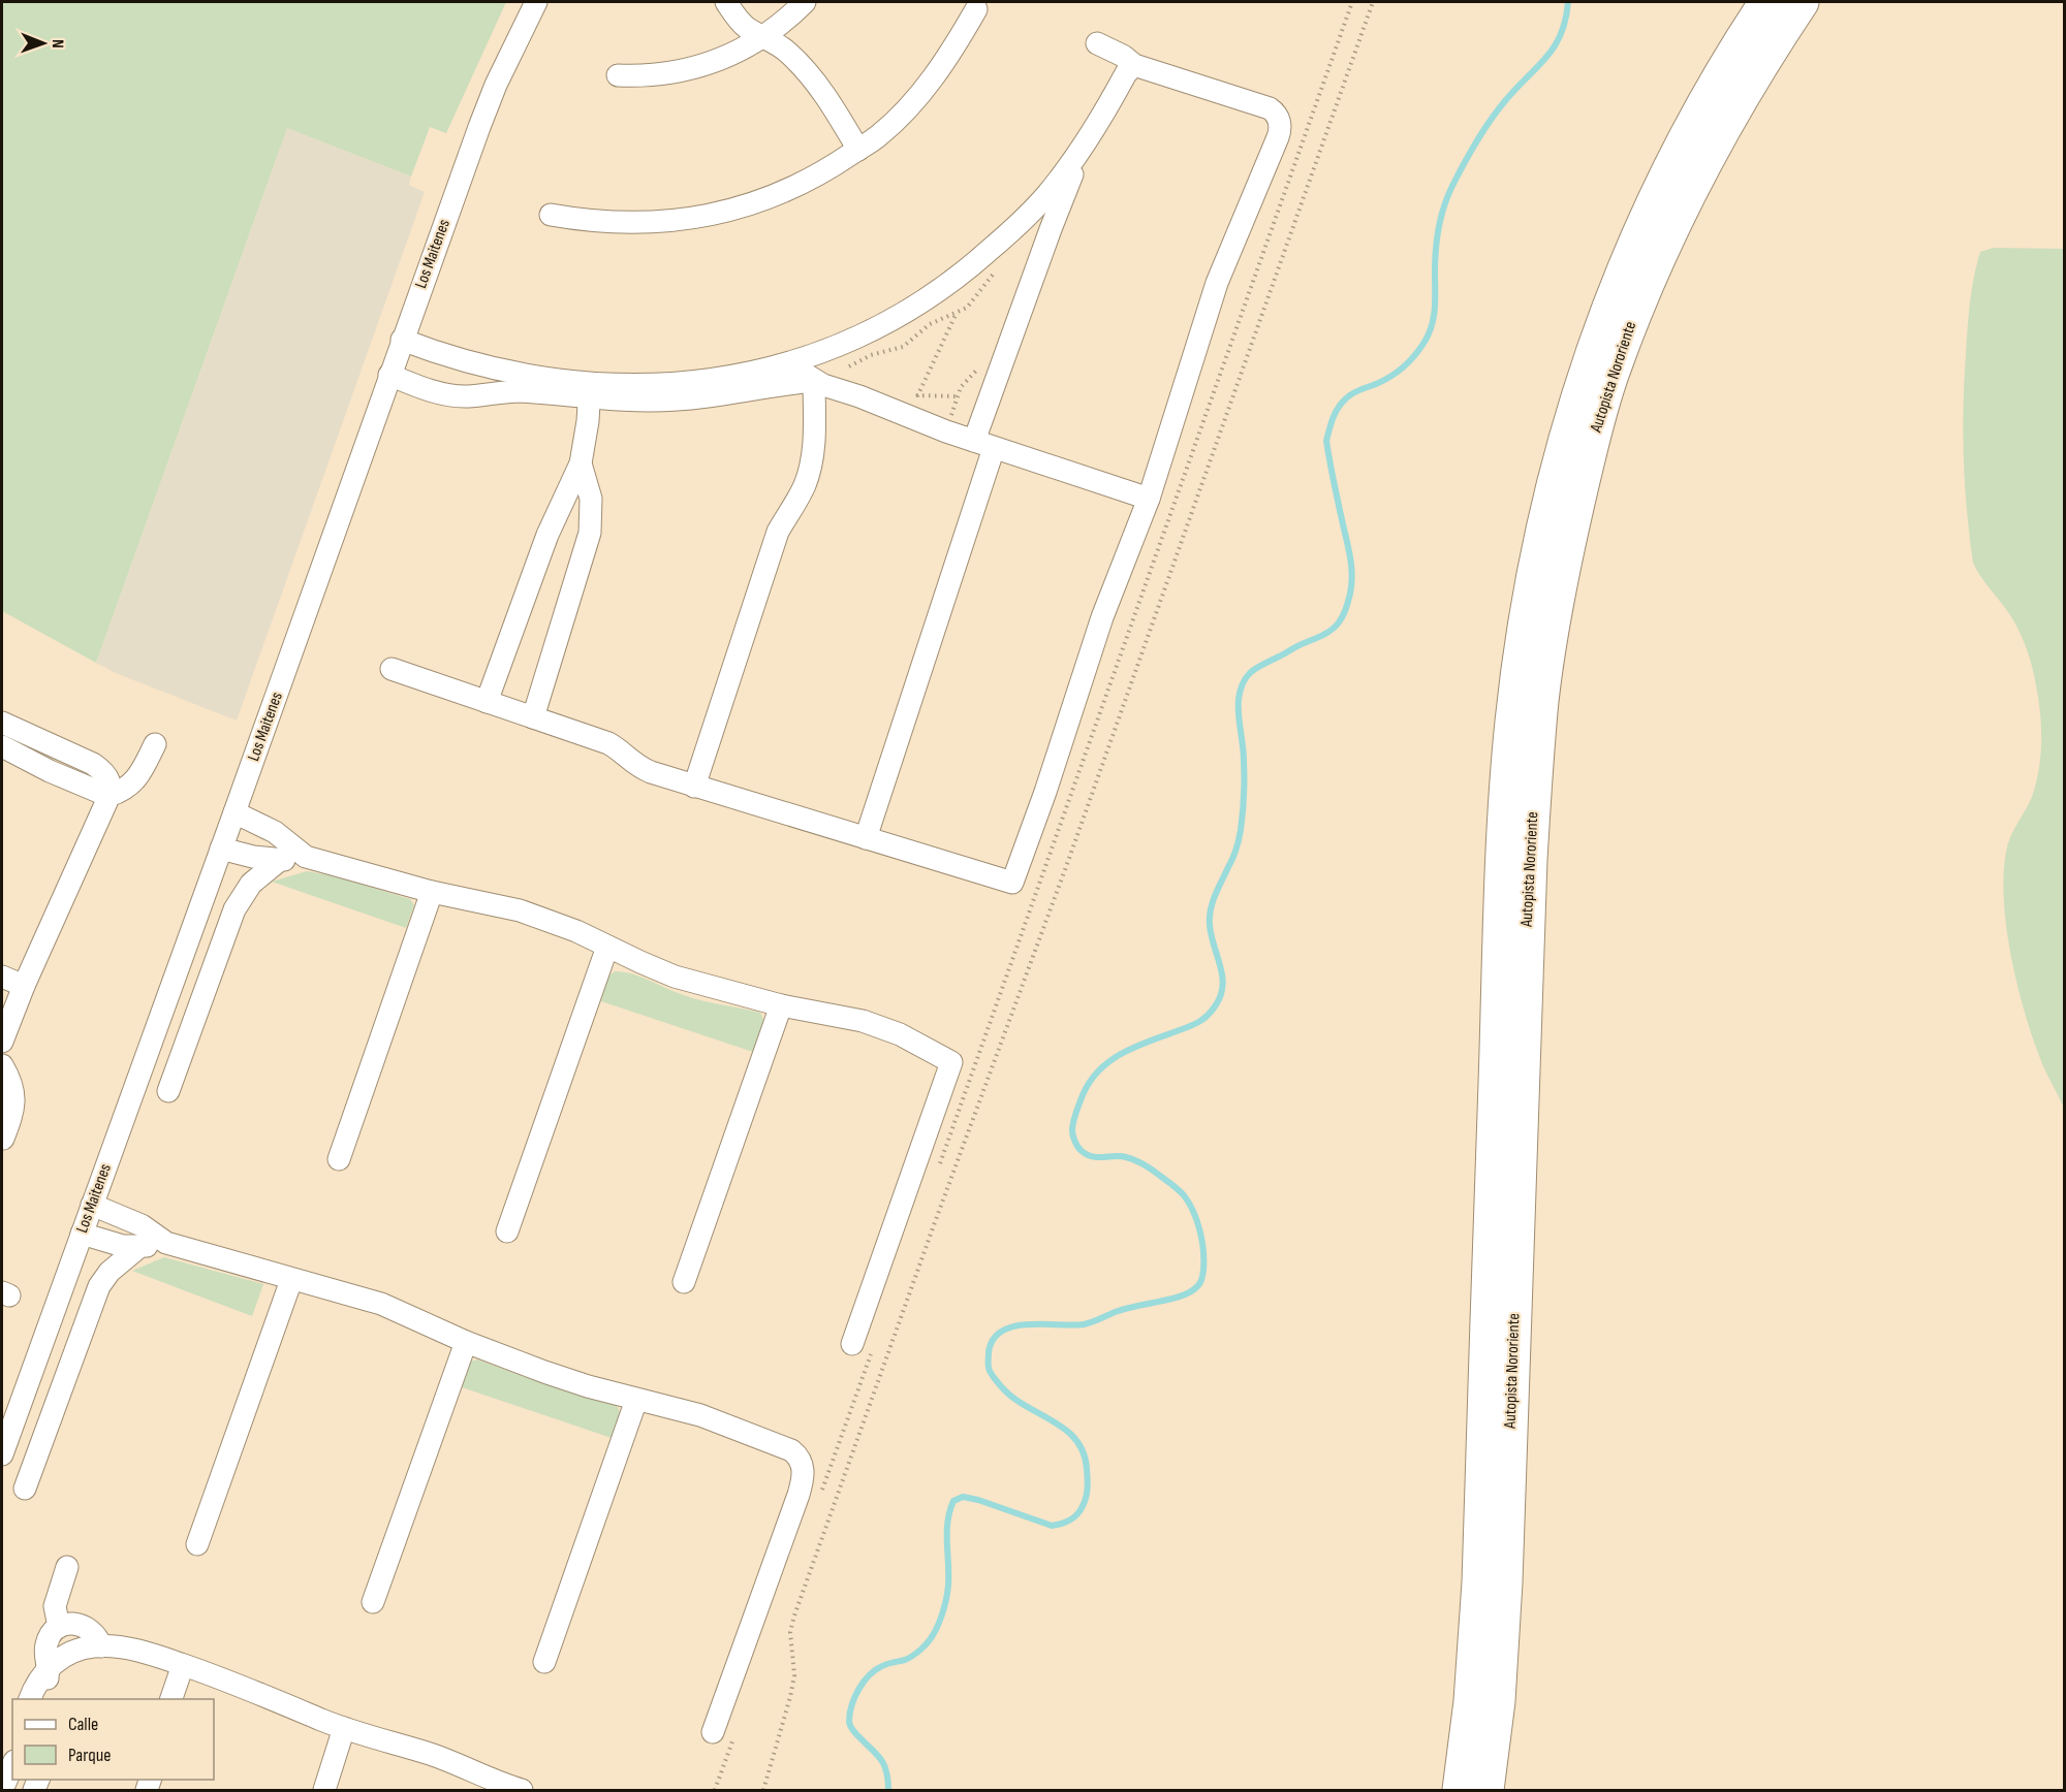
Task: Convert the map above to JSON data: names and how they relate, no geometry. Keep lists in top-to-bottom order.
{
  "streets": {
    "highway": ["Autopista Nororiente"],
    "street": ["Los Maitenes"]
  },
  "legend": ["Calle", "Parque"],
  "north": "right"
}
